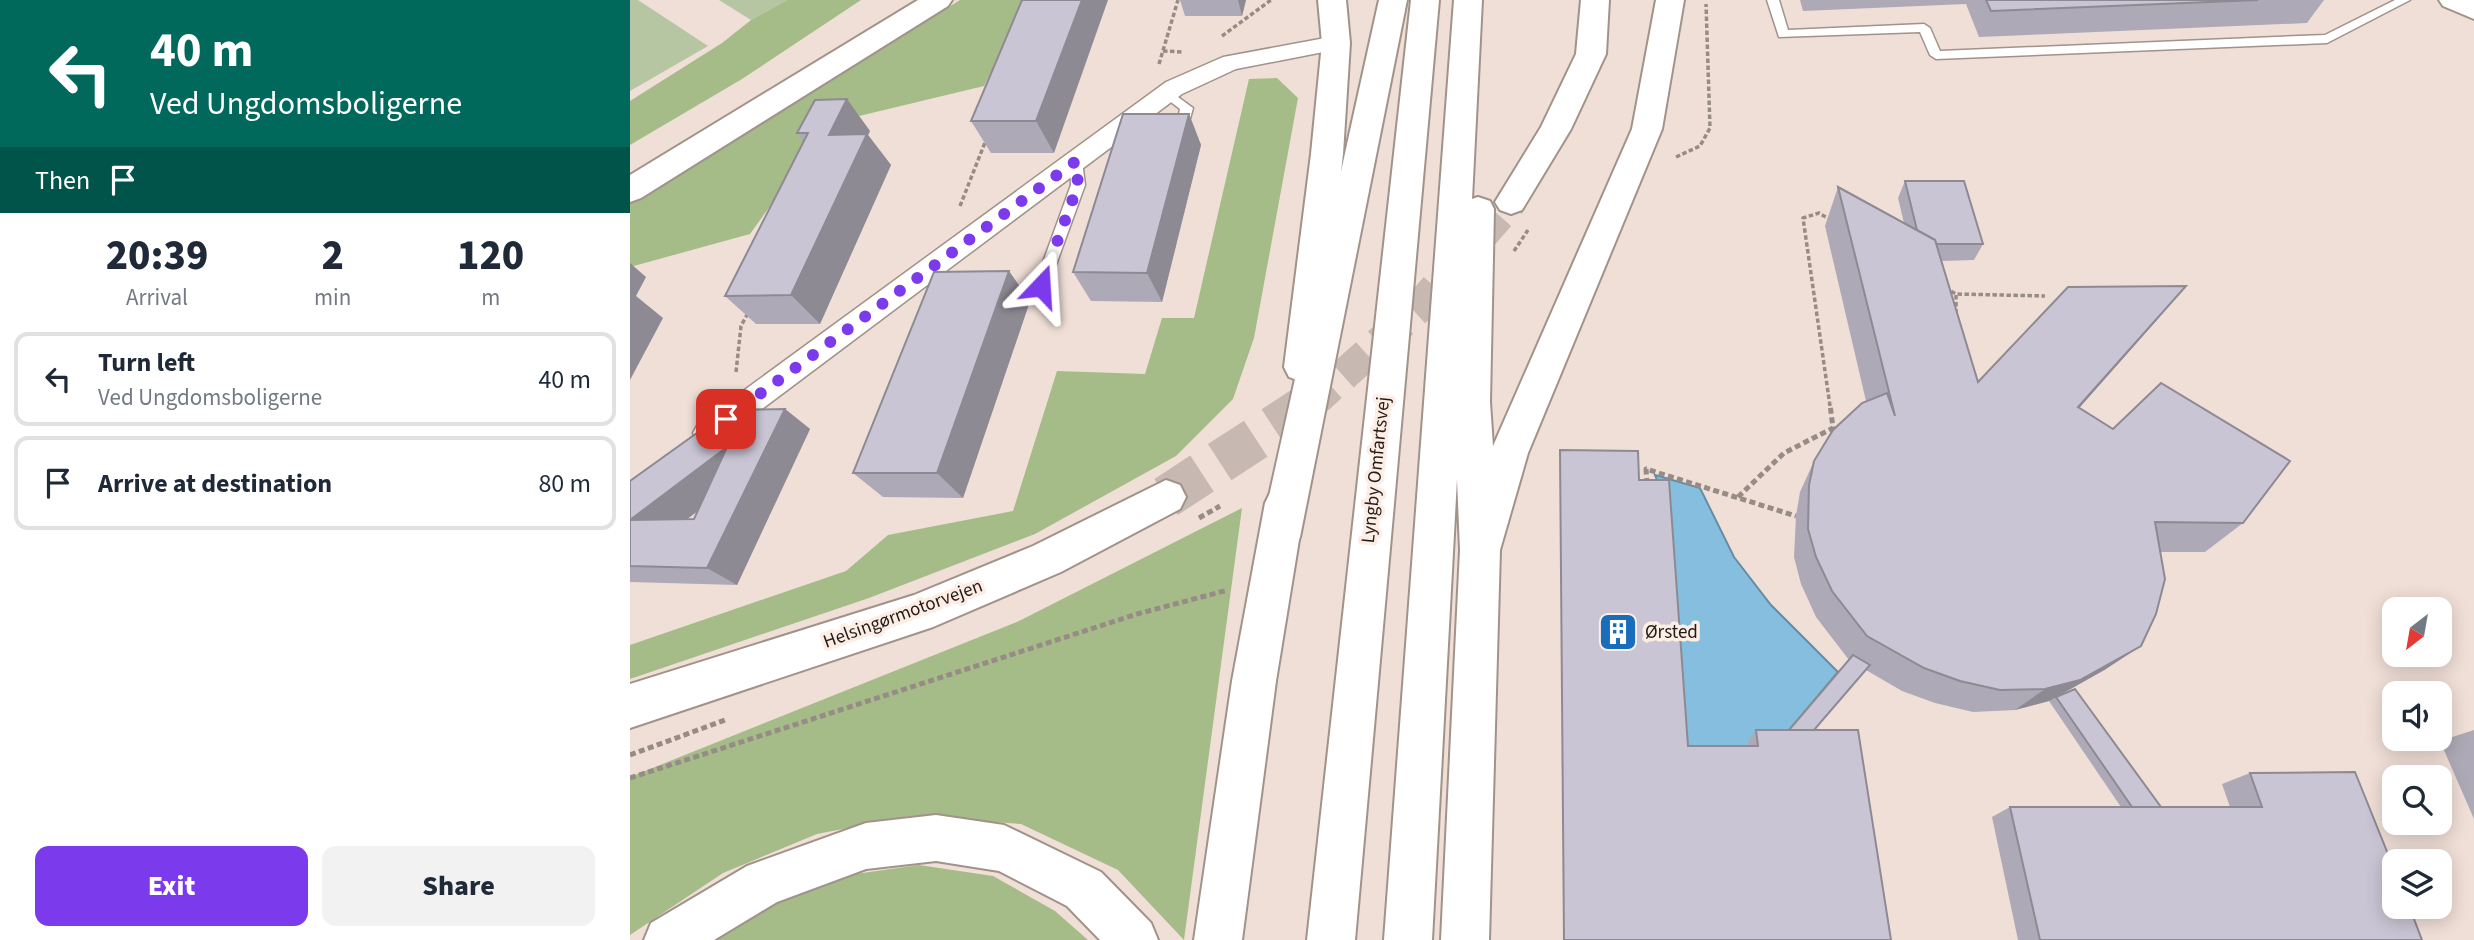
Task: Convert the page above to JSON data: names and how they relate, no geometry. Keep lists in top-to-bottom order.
{
  "streets": {
    "main road": ["Lyngby Omfartsvej", "Helsingørmotorvejen"]
  },
  "places": {
    "building": ["Ørsted"]
  },
  "north": "bottom left",
  "page": {
    "turn": ["40 m", "Ved Ungdomsboligerne"],
    "then": "Then",
    "eta": [
      "20:39",
      "Arrival",
      "2",
      "min",
      "120",
      "m"
    ],
    "list": [
      {
        "name": "Turn left",
        "note": "Ved Ungdomsboligerne",
        "value": "40 m"
      },
      {
        "name": "Arrive at destination",
        "value": "80 m"
      }
    ],
    "buttons": ["Exit", "Share"]
  }
}
